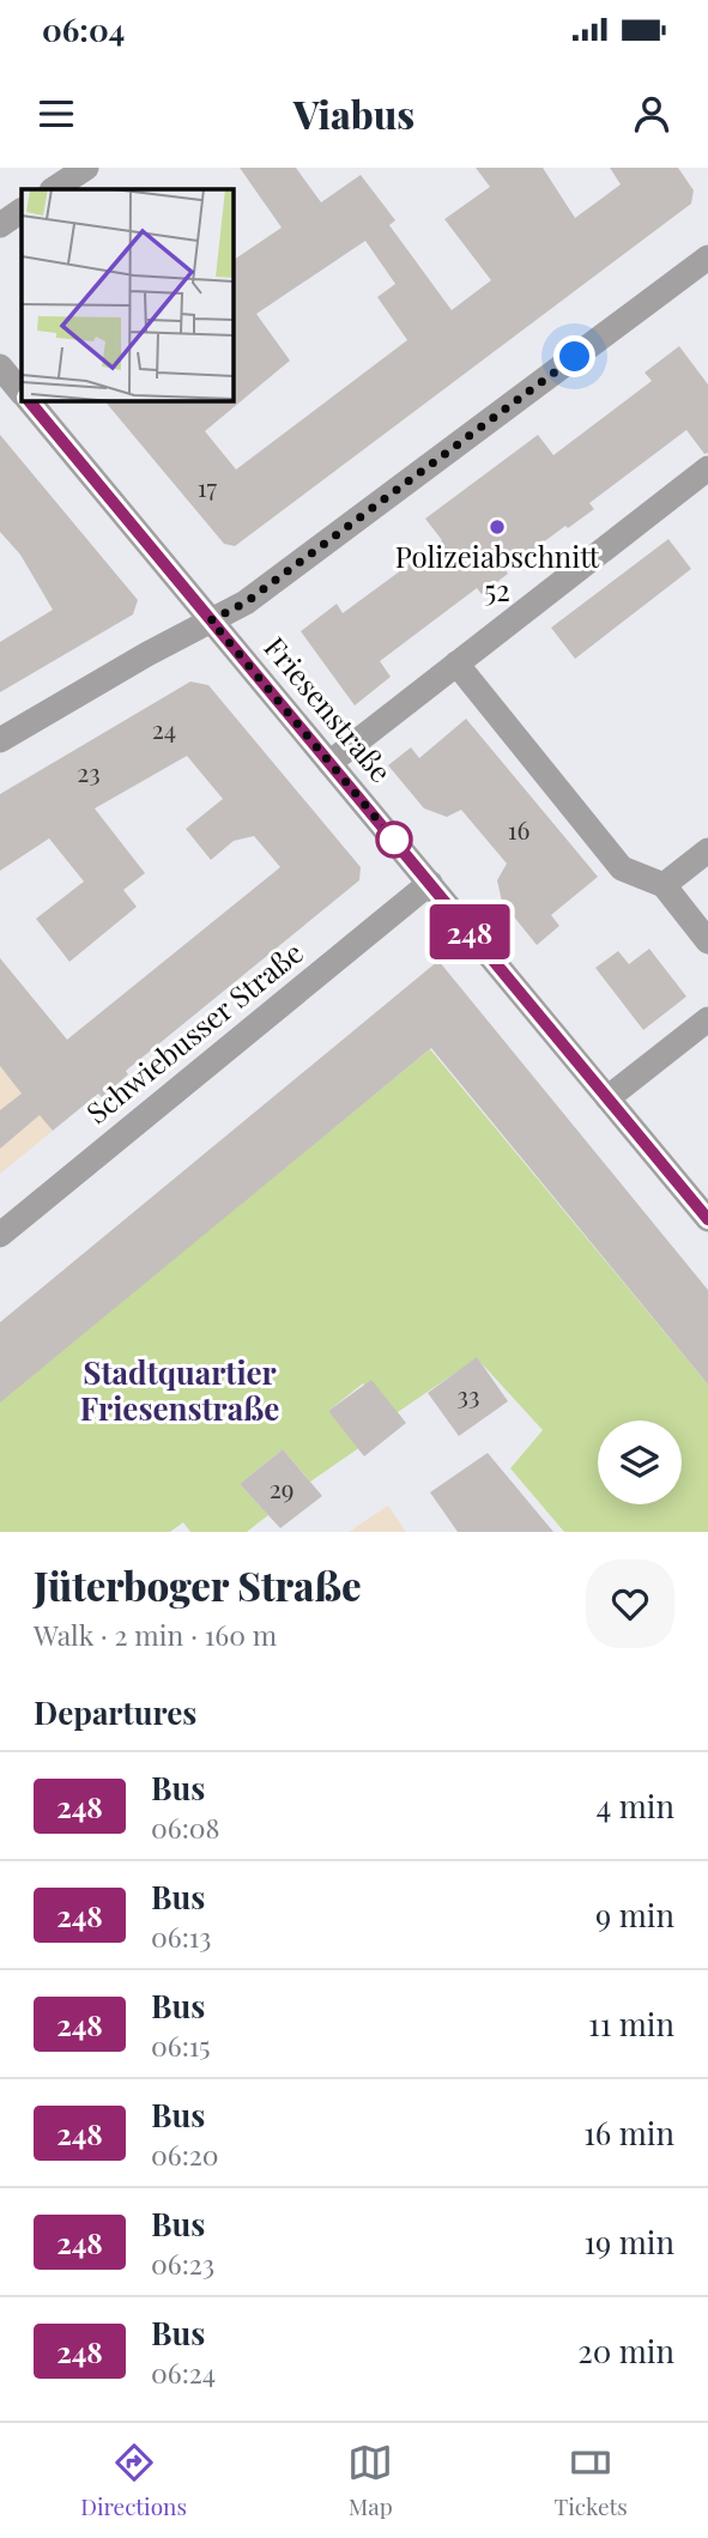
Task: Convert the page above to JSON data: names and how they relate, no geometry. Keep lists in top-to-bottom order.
{
  "streets": {
    "street": ["Friesenstraße", "Schwiebusser Straße"]
  },
  "crossings": [
    ["Friesenstraße", "Schwiebusser Straße"]
  ],
  "districts": ["Stadtquartier Friesenstraße"],
  "places": ["Polizeiabschnitt 52"],
  "lines": ["bus line 248"],
  "house_numbers": [
    "17",
    "24",
    "23",
    "16",
    "33",
    "29"
  ],
  "page": {
    "status": "06:04",
    "header": "Viabus",
    "on_map": "248",
    "heading": [
      ["Jüterboger Straße", "Walk · 2 min · 160 m"],
      "Departures"
    ],
    "list": [
      {
        "mark": "248",
        "name": "Bus",
        "note": "06:08",
        "value": "4 min"
      },
      {
        "mark": "248",
        "name": "Bus",
        "note": "06:13",
        "value": "9 min"
      },
      {
        "mark": "248",
        "name": "Bus",
        "note": "06:15",
        "value": "11 min"
      },
      {
        "mark": "248",
        "name": "Bus",
        "note": "06:20",
        "value": "16 min"
      },
      {
        "mark": "248",
        "name": "Bus",
        "note": "06:23",
        "value": "19 min"
      },
      {
        "mark": "248",
        "name": "Bus",
        "note": "06:24",
        "value": "20 min"
      }
    ],
    "tabs": ["Directions", "Map", "Tickets"]
  }
}
